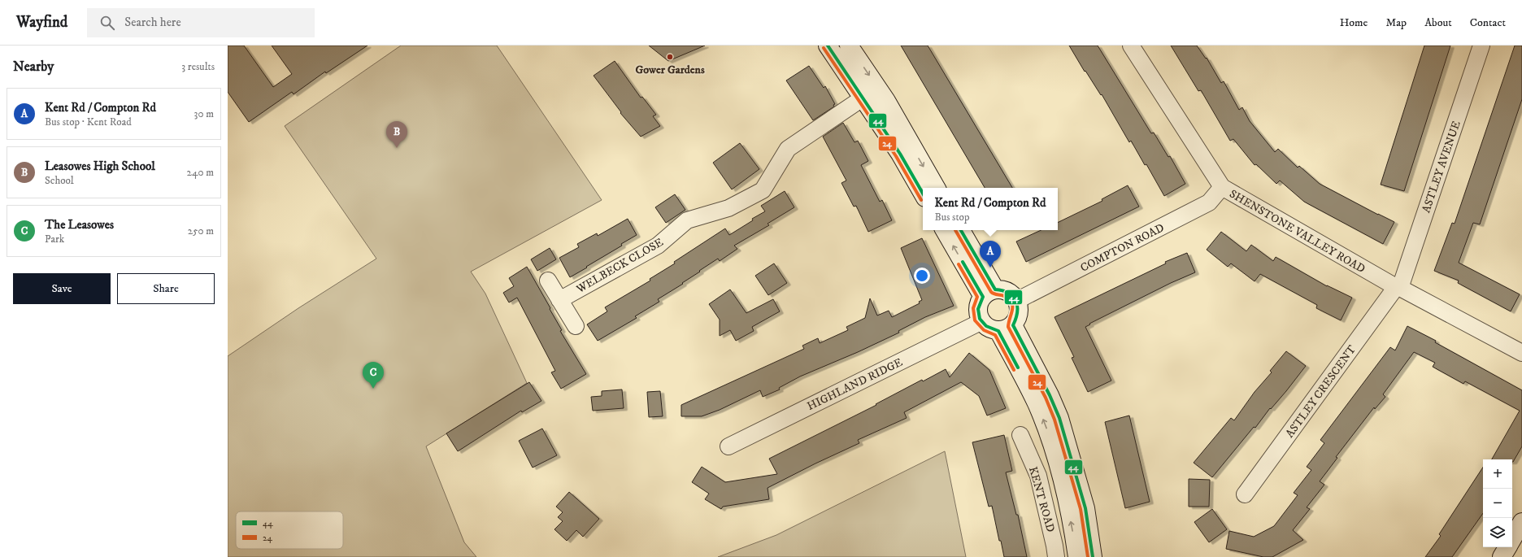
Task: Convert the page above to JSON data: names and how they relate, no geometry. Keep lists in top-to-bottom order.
{
  "streets": {
    "main road": ["KENT ROAD"],
    "street": [
      "ASTLEY AVENUE",
      "SHENSTONE VALLEY ROAD",
      "COMPTON ROAD",
      "WELBECK CLOSE",
      "HIGHLAND RIDGE",
      "ASTLEY CRESCENT"
    ]
  },
  "crossings": [
    ["ASTLEY AVENUE", "SHENSTONE VALLEY ROAD"],
    ["ASTLEY AVENUE", "ASTLEY CRESCENT"],
    ["SHENSTONE VALLEY ROAD", "COMPTON ROAD"],
    ["SHENSTONE VALLEY ROAD", "ASTLEY CRESCENT"],
    ["COMPTON ROAD", "HIGHLAND RIDGE"],
    ["COMPTON ROAD", "KENT ROAD"],
    ["HIGHLAND RIDGE", "KENT ROAD"]
  ],
  "places": ["Gower Gardens"],
  "lines": ["transit line 44", "transit line 24"],
  "legend": ["44", "24"],
  "page": {
    "header": "Wayfind",
    "search": "Search here",
    "nav": [
      "Home",
      "Map",
      "About",
      "Contact"
    ],
    "heading": ["Nearby", "3 results"],
    "list": [
      {
        "mark": "A",
        "name": "Kent Rd / Compton Rd",
        "note": "Bus stop · Kent Road",
        "value": "30 m"
      },
      {
        "mark": "B",
        "name": "Leasowes High School",
        "note": "School",
        "value": "240 m"
      },
      {
        "mark": "C",
        "name": "The Leasowes",
        "note": "Park",
        "value": "250 m"
      }
    ],
    "pins": ["B", "A", "C"],
    "popup": ["Kent Rd / Compton Rd", "Bus stop"],
    "buttons": ["Save", "Share"],
    "map_buttons": ["+", "−"]
  }
}
